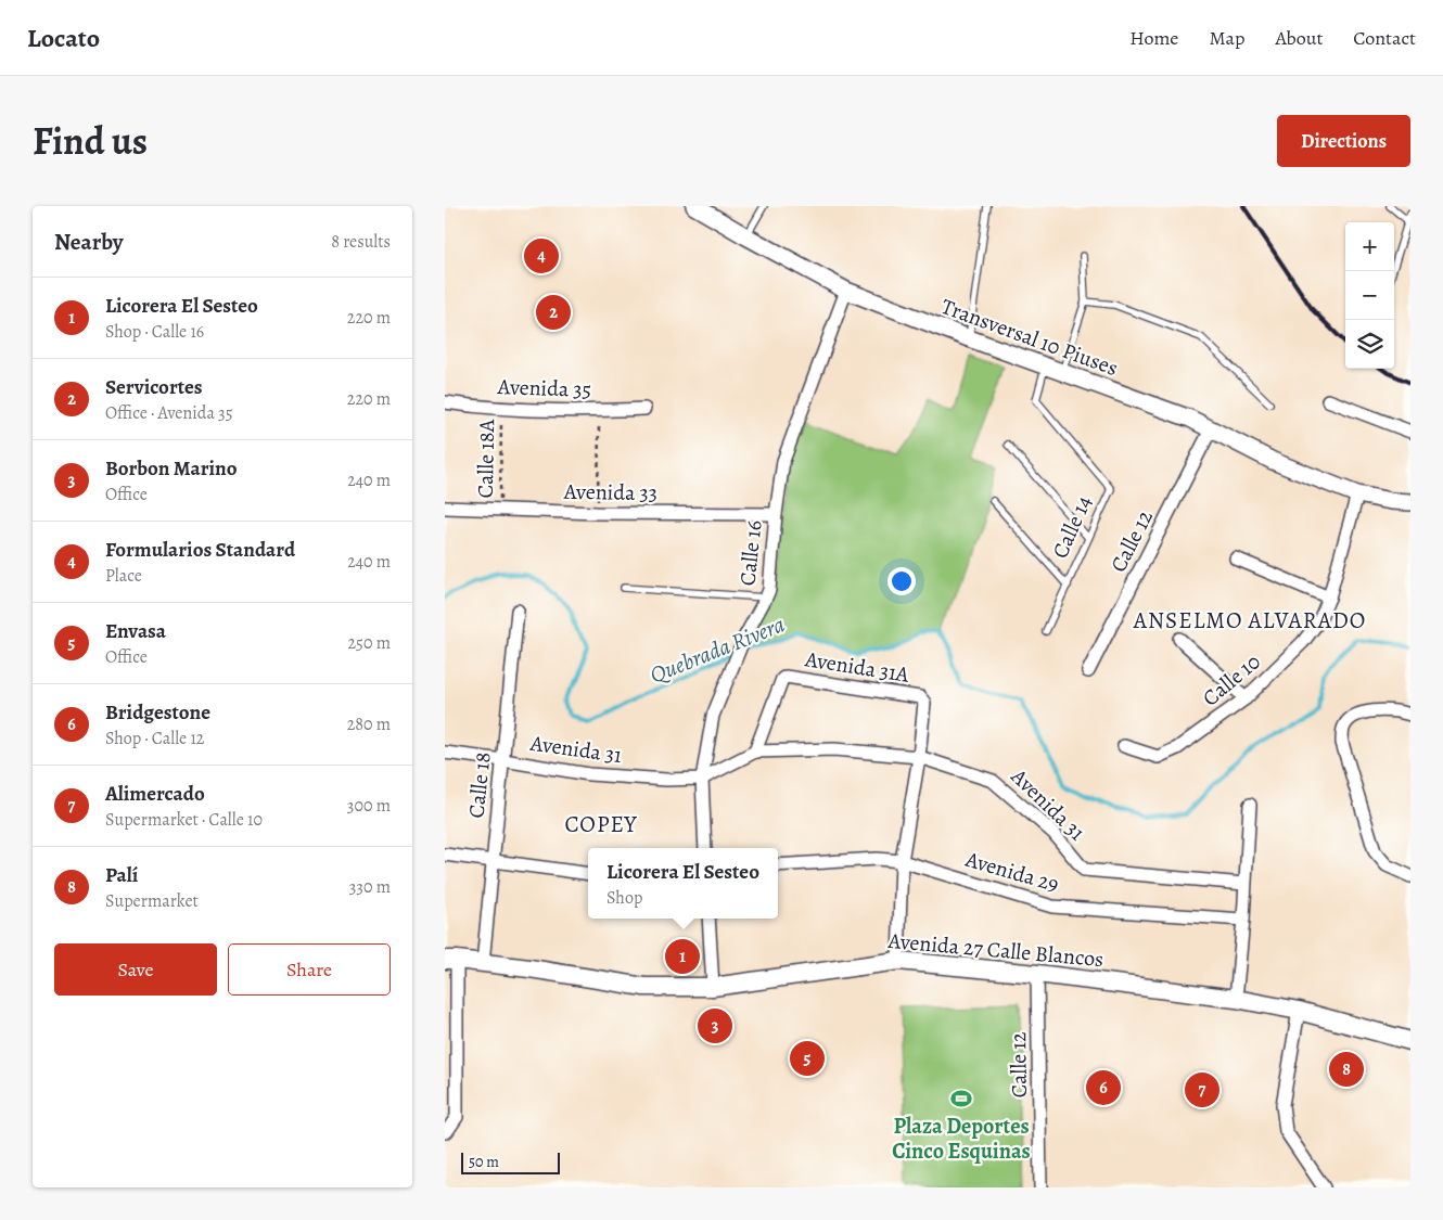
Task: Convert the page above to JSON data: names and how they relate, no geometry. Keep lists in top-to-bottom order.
{
  "streets": {
    "main road": ["Avenida 27 Calle Blancos"],
    "street": [
      "Transversal 10 Piuses",
      "Avenida 35",
      "Avenida 33",
      "Calle 12",
      "Calle 16",
      "Avenida 31A",
      "Calle 10",
      "Avenida 31",
      "Calle 18",
      "Avenida 29"
    ],
    "lane": ["Calle 14"],
    "path": ["Calle 18A"]
  },
  "crossings": [
    ["Transversal 10 Piuses", "Calle 14"],
    ["Transversal 10 Piuses", "Calle 12"],
    ["Transversal 10 Piuses", "Calle 16"],
    ["Transversal 10 Piuses", "Calle 10"],
    ["Avenida 35", "Calle 18A"],
    ["Calle 18A", "Avenida 33"],
    ["Avenida 33", "Calle 16"],
    ["Calle 12", "Avenida 27 Calle Blancos"],
    ["Calle 16", "Avenida 31"],
    ["Avenida 31A", "Avenida 31"],
    ["Avenida 31", "Calle 18"],
    ["Calle 18", "Avenida 27 Calle Blancos"]
  ],
  "districts": ["ANSELMO ALVARADO", "COPEY"],
  "water": ["Quebrada Rivera"],
  "places": {
    "sports": ["Plaza Deportes Cinco Esquinas"]
  },
  "scale_bar": "50 m",
  "page": {
    "header": "Locato",
    "nav": [
      "Home",
      "Map",
      "About",
      "Contact"
    ],
    "title": "Find us",
    "buttons": [
      "Directions",
      ["Save", "Share"]
    ],
    "heading": ["Nearby", "8 results"],
    "map_buttons": ["+", "−"],
    "pins": [
      "4",
      "2",
      "1",
      "3",
      "5",
      "8",
      "6",
      "7"
    ],
    "list": [
      {
        "mark": "1",
        "name": "Licorera El Sesteo",
        "note": "Shop · Calle 16",
        "value": "220 m"
      },
      {
        "mark": "2",
        "name": "Servicortes",
        "note": "Office · Avenida 35",
        "value": "220 m"
      },
      {
        "mark": "3",
        "name": "Borbon Marino",
        "note": "Office",
        "value": "240 m"
      },
      {
        "mark": "4",
        "name": "Formularios Standard",
        "note": "Place",
        "value": "240 m"
      },
      {
        "mark": "5",
        "name": "Envasa",
        "note": "Office",
        "value": "250 m"
      },
      {
        "mark": "6",
        "name": "Bridgestone",
        "note": "Shop · Calle 12",
        "value": "280 m"
      },
      {
        "mark": "7",
        "name": "Alimercado",
        "note": "Supermarket · Calle 10",
        "value": "300 m"
      },
      {
        "mark": "8",
        "name": "Palí",
        "note": "Supermarket",
        "value": "330 m"
      }
    ],
    "popup": ["Licorera El Sesteo", "Shop"],
    "scale": "50 m"
  }
}
